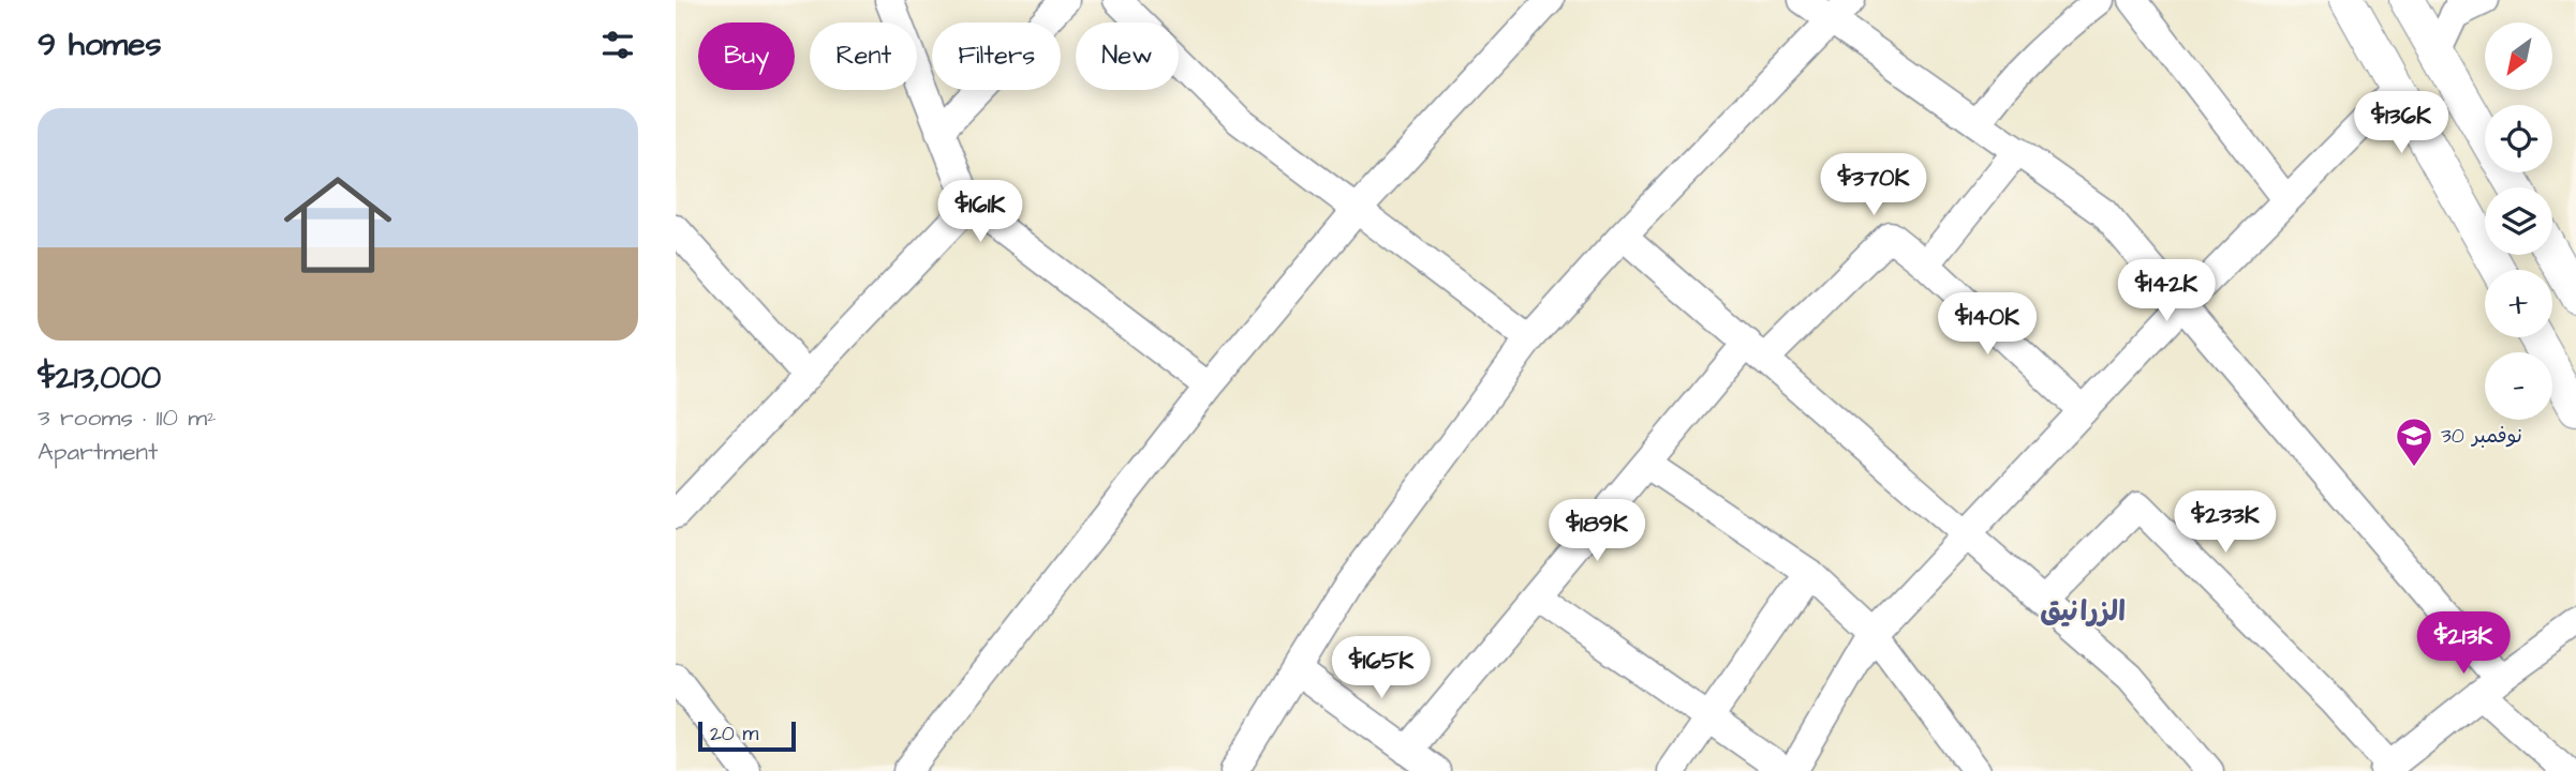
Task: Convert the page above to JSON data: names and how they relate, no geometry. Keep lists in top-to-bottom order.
{
  "districts": ["الزرانيق"],
  "places": {
    "school or university": ["30 نوفمبر"]
  },
  "scale_bar": "20 m",
  "north": "bottom left",
  "page": {
    "heading": "9 homes",
    "map_buttons": ["+", "−"],
    "chip": [
      "Buy",
      "Rent",
      "Filters",
      "New"
    ],
    "list": [
      {
        "name": "$213,000",
        "note": "3 rooms · 110 m² · Apartment"
      }
    ],
    "price": [
      "$136K",
      "$370K",
      "$161K",
      "$142K",
      "$140K",
      "$233K",
      "$189K",
      "$213K",
      "$165K"
    ],
    "scale": "20 m"
  }
}
